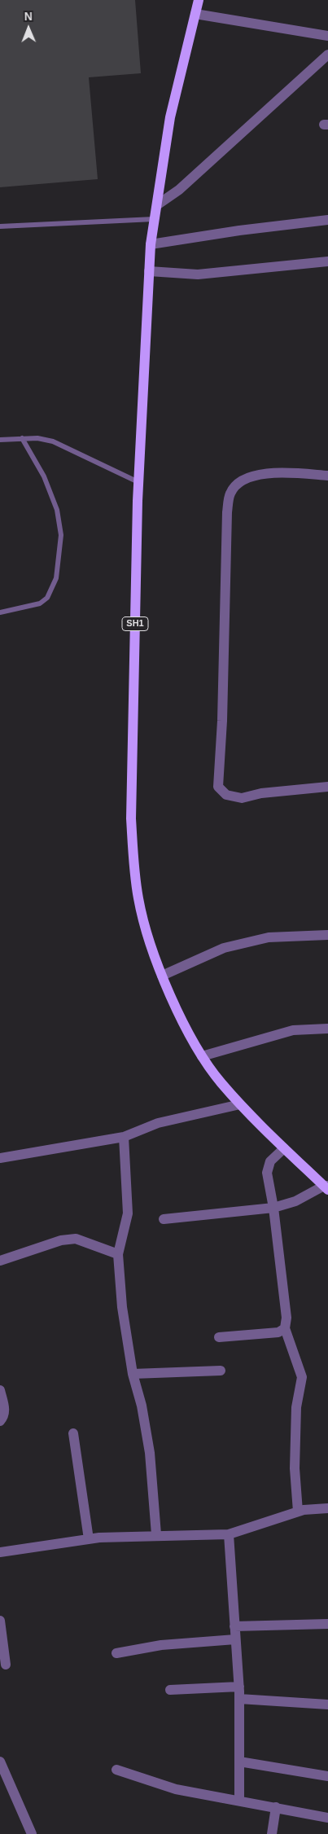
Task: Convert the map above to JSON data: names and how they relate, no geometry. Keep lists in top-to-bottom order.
{
  "streets": {
    "main road": ["SH1"]
  },
  "north": "top"
}
